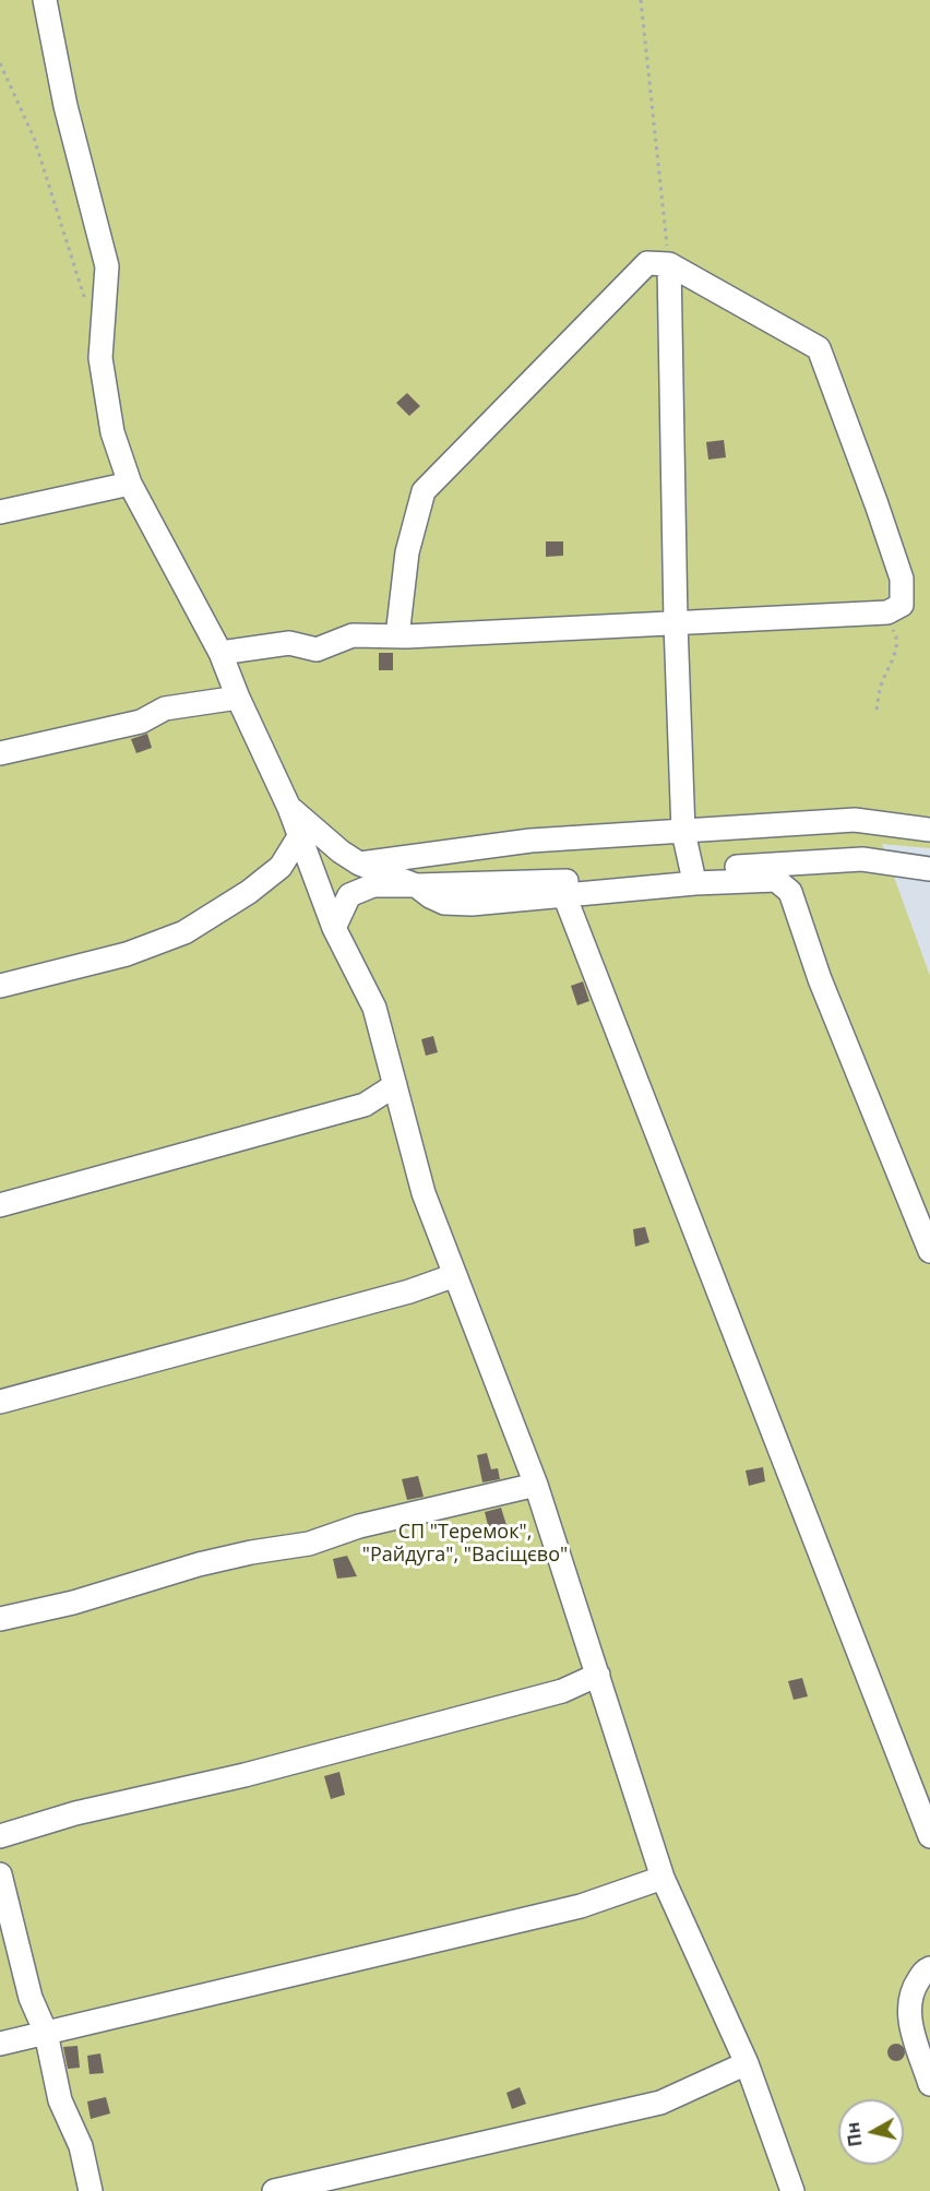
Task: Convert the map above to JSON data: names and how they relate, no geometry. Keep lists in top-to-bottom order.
{
  "parks": ["СП \"Теремок\", \"Райдуга\", \"Васіщєво\""],
  "north": "left"
}
